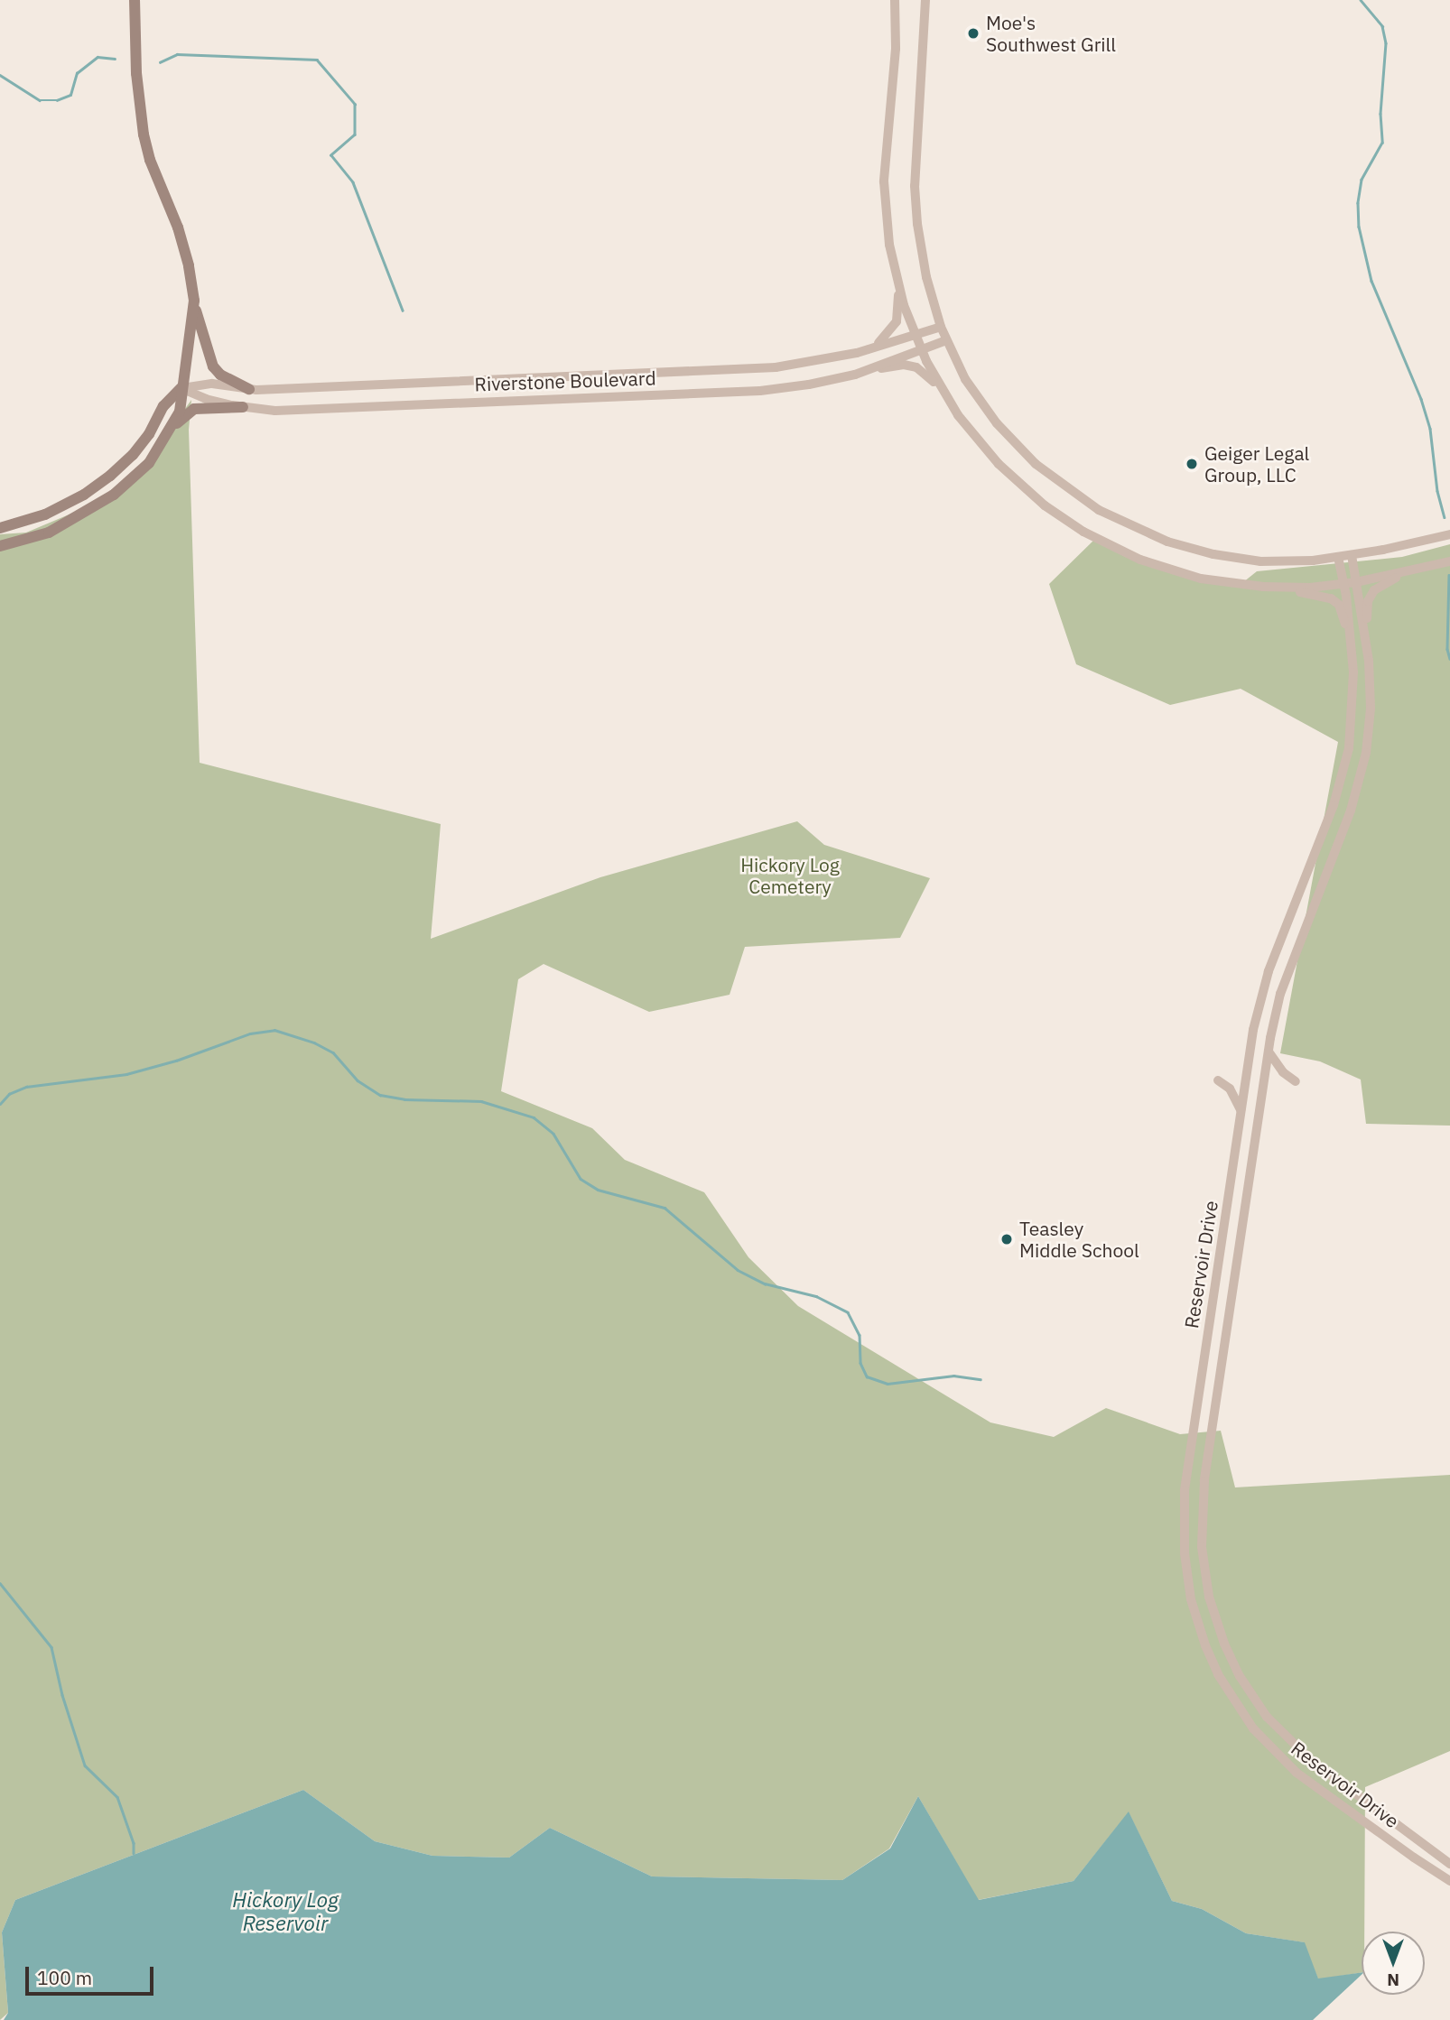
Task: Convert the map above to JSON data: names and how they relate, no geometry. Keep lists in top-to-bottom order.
{
  "streets": {
    "street": ["Riverstone Boulevard", "Reservoir Drive"]
  },
  "water": ["Hickory Log Reservoir"],
  "parks": ["Hickory Log Cemetery"],
  "places": ["Moe's Southwest Grill", "Geiger Legal Group, LLC", "Teasley Middle School"],
  "scale_bar": "100 m",
  "north": "bottom"
}
